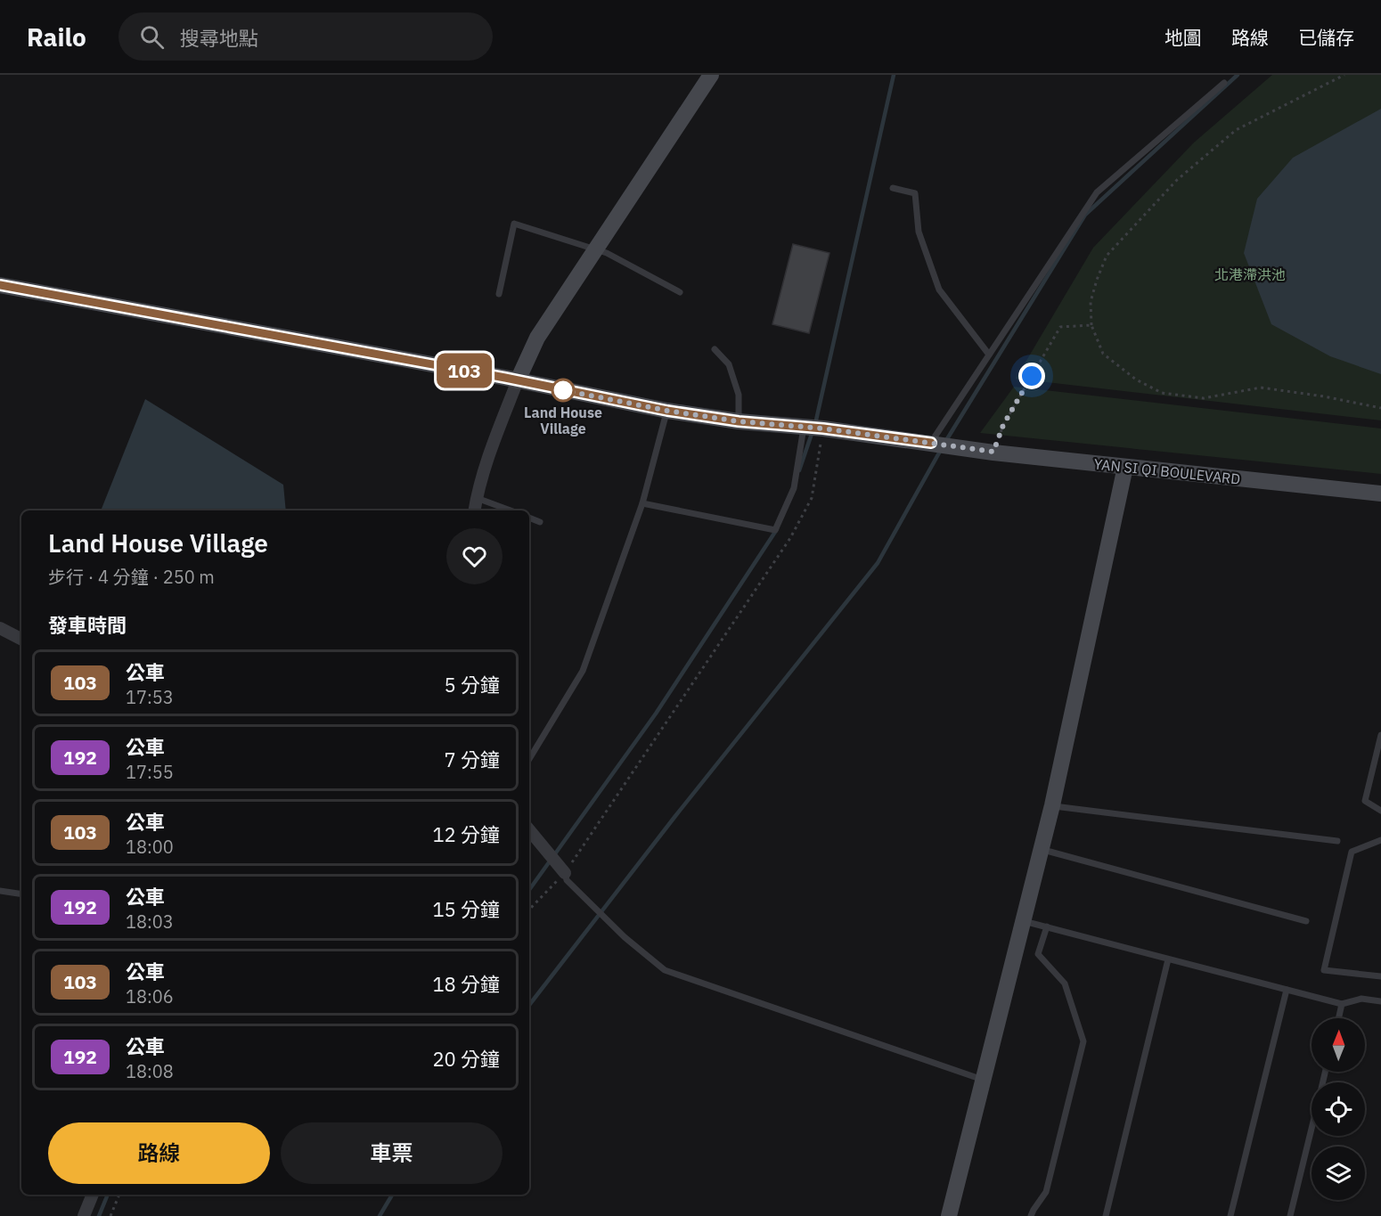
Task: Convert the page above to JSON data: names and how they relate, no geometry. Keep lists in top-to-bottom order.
{
  "streets": {
    "main road": ["YAN SI QI BOULEVARD"]
  },
  "parks": ["北港滯洪池"],
  "places": ["Land House Village"],
  "lines": ["bus line 103"],
  "north": "top",
  "page": {
    "header": "Railo",
    "search": "搜尋地點",
    "nav": ["地圖", "路線", "已儲存"],
    "on_map": "103",
    "heading": [
      ["Land House Village", "步行 · 4 分鐘 · 250 m"],
      "發車時間"
    ],
    "list": [
      {
        "mark": "103",
        "name": "公車",
        "note": "17:53",
        "value": "5 分鐘"
      },
      {
        "mark": "192",
        "name": "公車",
        "note": "17:55",
        "value": "7 分鐘"
      },
      {
        "mark": "103",
        "name": "公車",
        "note": "18:00",
        "value": "12 分鐘"
      },
      {
        "mark": "192",
        "name": "公車",
        "note": "18:03",
        "value": "15 分鐘"
      },
      {
        "mark": "103",
        "name": "公車",
        "note": "18:06",
        "value": "18 分鐘"
      },
      {
        "mark": "192",
        "name": "公車",
        "note": "18:08",
        "value": "20 分鐘"
      }
    ],
    "buttons": ["路線", "車票"]
  }
}
